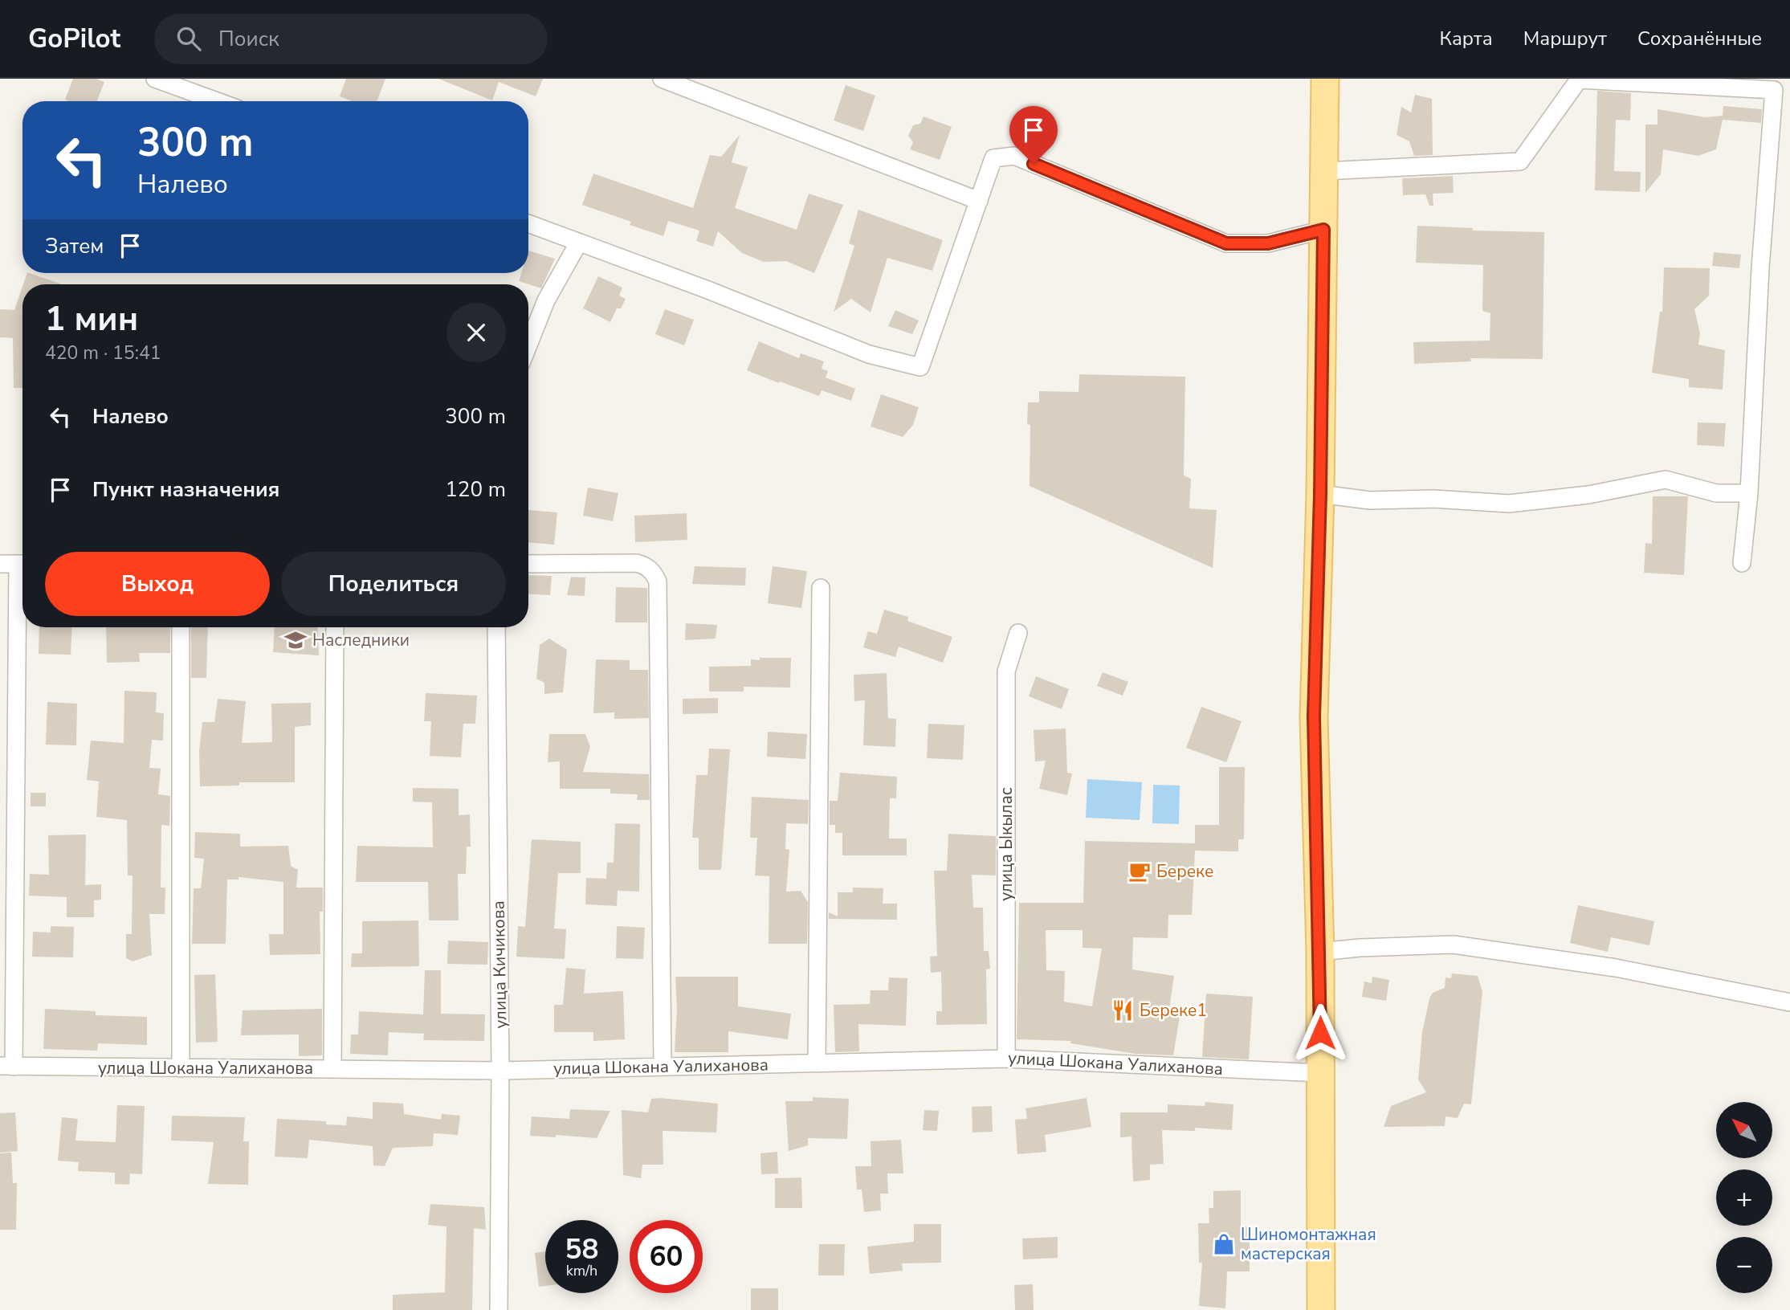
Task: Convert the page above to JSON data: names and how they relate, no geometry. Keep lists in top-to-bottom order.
{
  "streets": {
    "street": ["улица Ыкылас", "улица Кичикова", "улица Шокана Уалиханова"]
  },
  "crossings": [
    ["улица Ыкылас", "улица Шокана Уалиханова"],
    ["улица Кичикова", "улица Шокана Уалиханова"]
  ],
  "places": {
    "school or university": ["Наследники"],
    "cafe": ["Береке"],
    "restaurant": ["Береке1"],
    "shop": ["Шиномонтажная мастерская"]
  },
  "north": "top left",
  "page": {
    "header": "GoPilot",
    "search": "Поиск",
    "nav": ["Карта", "Маршрут", "Сохранённые"],
    "turn": ["300 m", "Налево"],
    "then": "Затем",
    "heading": ["1 мин", "420 m · 15:41"],
    "list": [
      {
        "name": "Налево",
        "value": "300 m"
      },
      {
        "name": "Пункт назначения",
        "value": "120 m"
      }
    ],
    "buttons": ["Выход", "Поделиться"],
    "map_buttons": ["+", "−"],
    "speed": "58 km/h",
    "limit": "60"
  }
}
